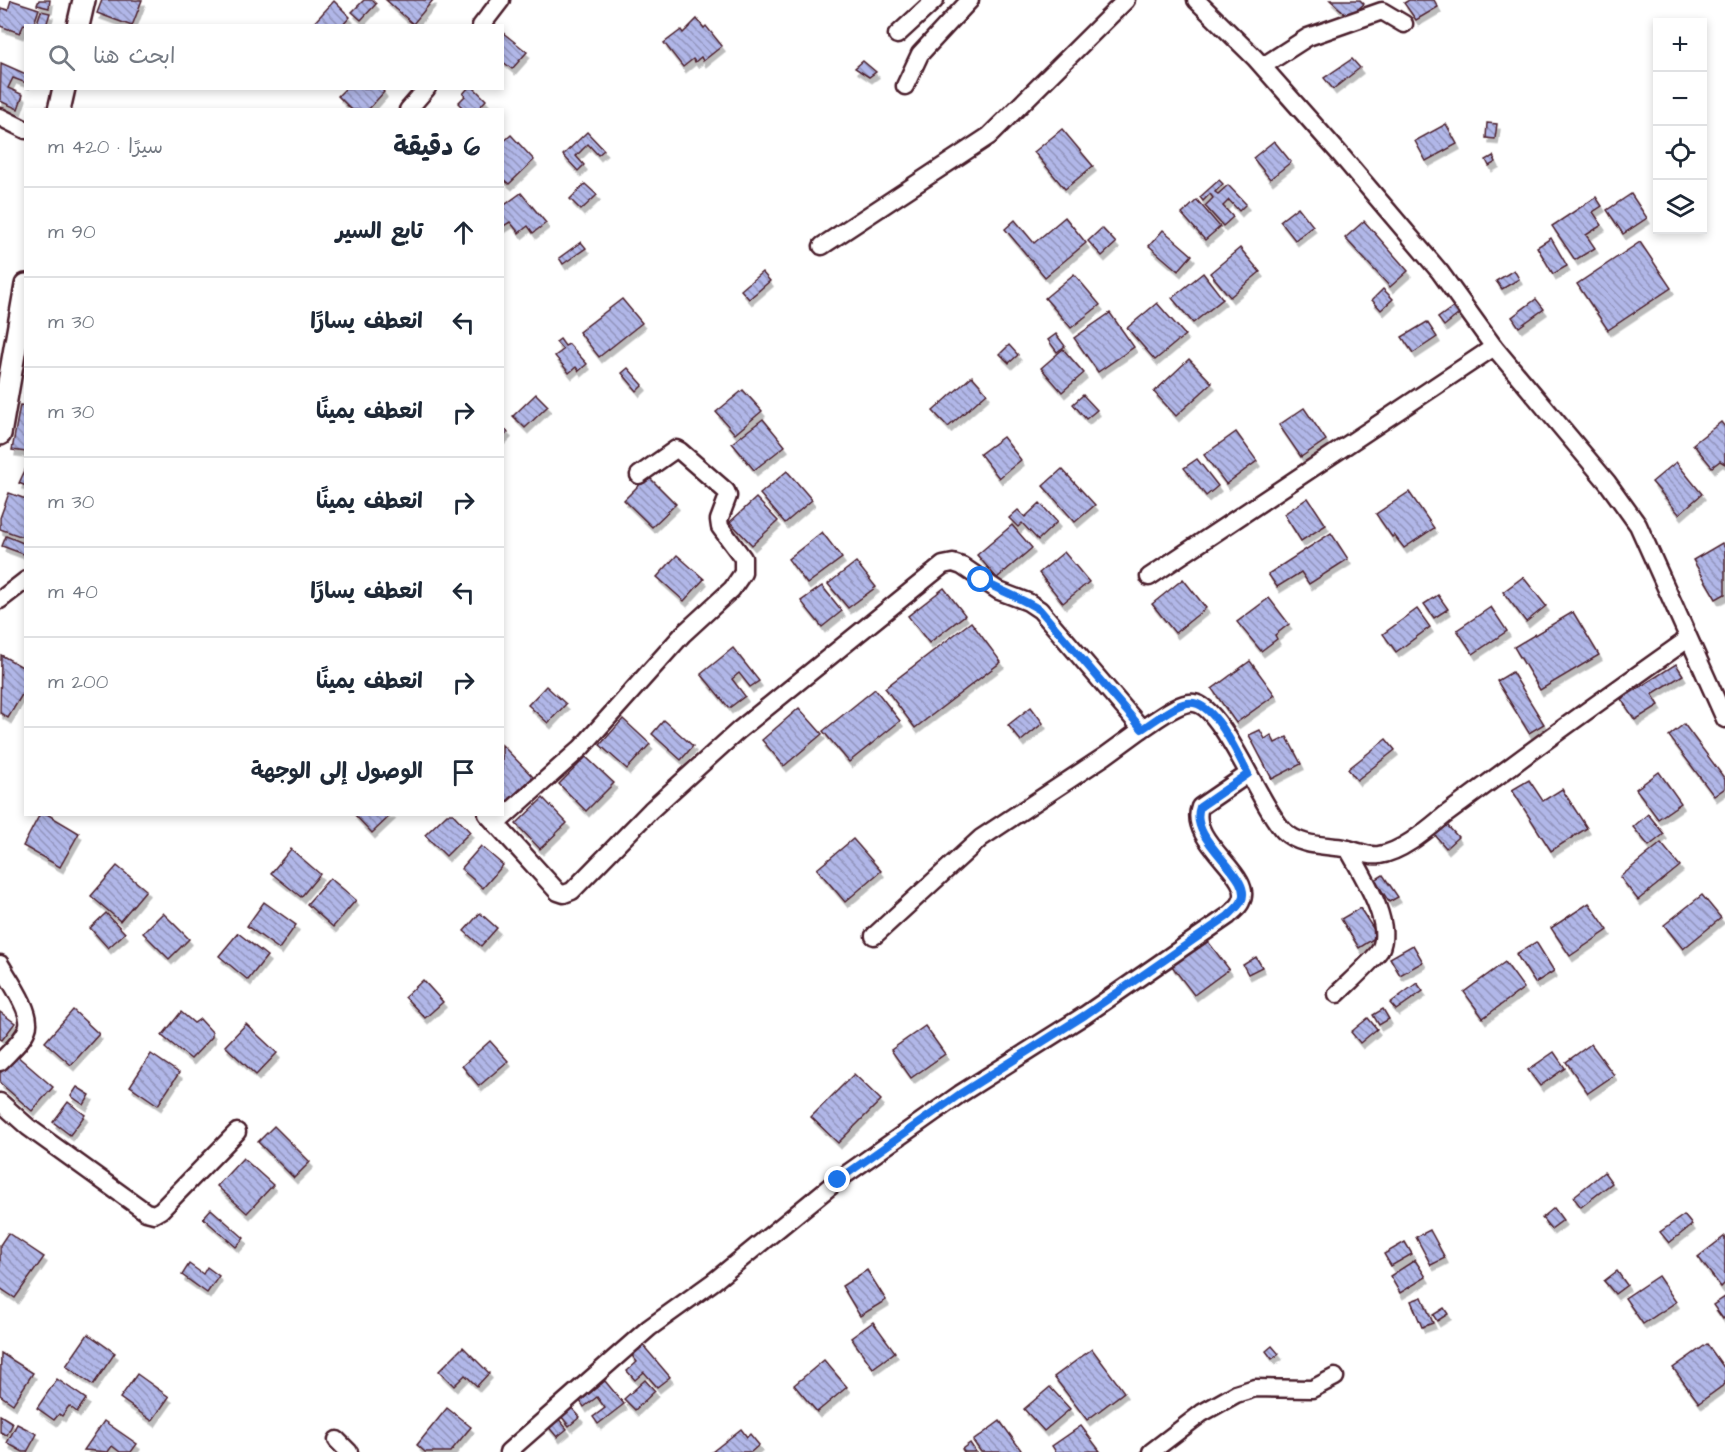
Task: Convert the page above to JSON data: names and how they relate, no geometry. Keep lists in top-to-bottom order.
{
  "page": {
    "map_buttons": ["+", "−"],
    "search": "ابحث هنا",
    "heading": ["6 دقيقة", "سيرًا · 420 m"],
    "list": [
      ["تابع السير", "90 m"],
      ["انعطف يسارًا", "30 m"],
      ["انعطف يمينًا", "30 m"],
      ["انعطف يمينًا", "30 m"],
      ["انعطف يسارًا", "40 m"],
      ["انعطف يمينًا", "200 m"],
      "الوصول إلى الوجهة"
    ]
  }
}
